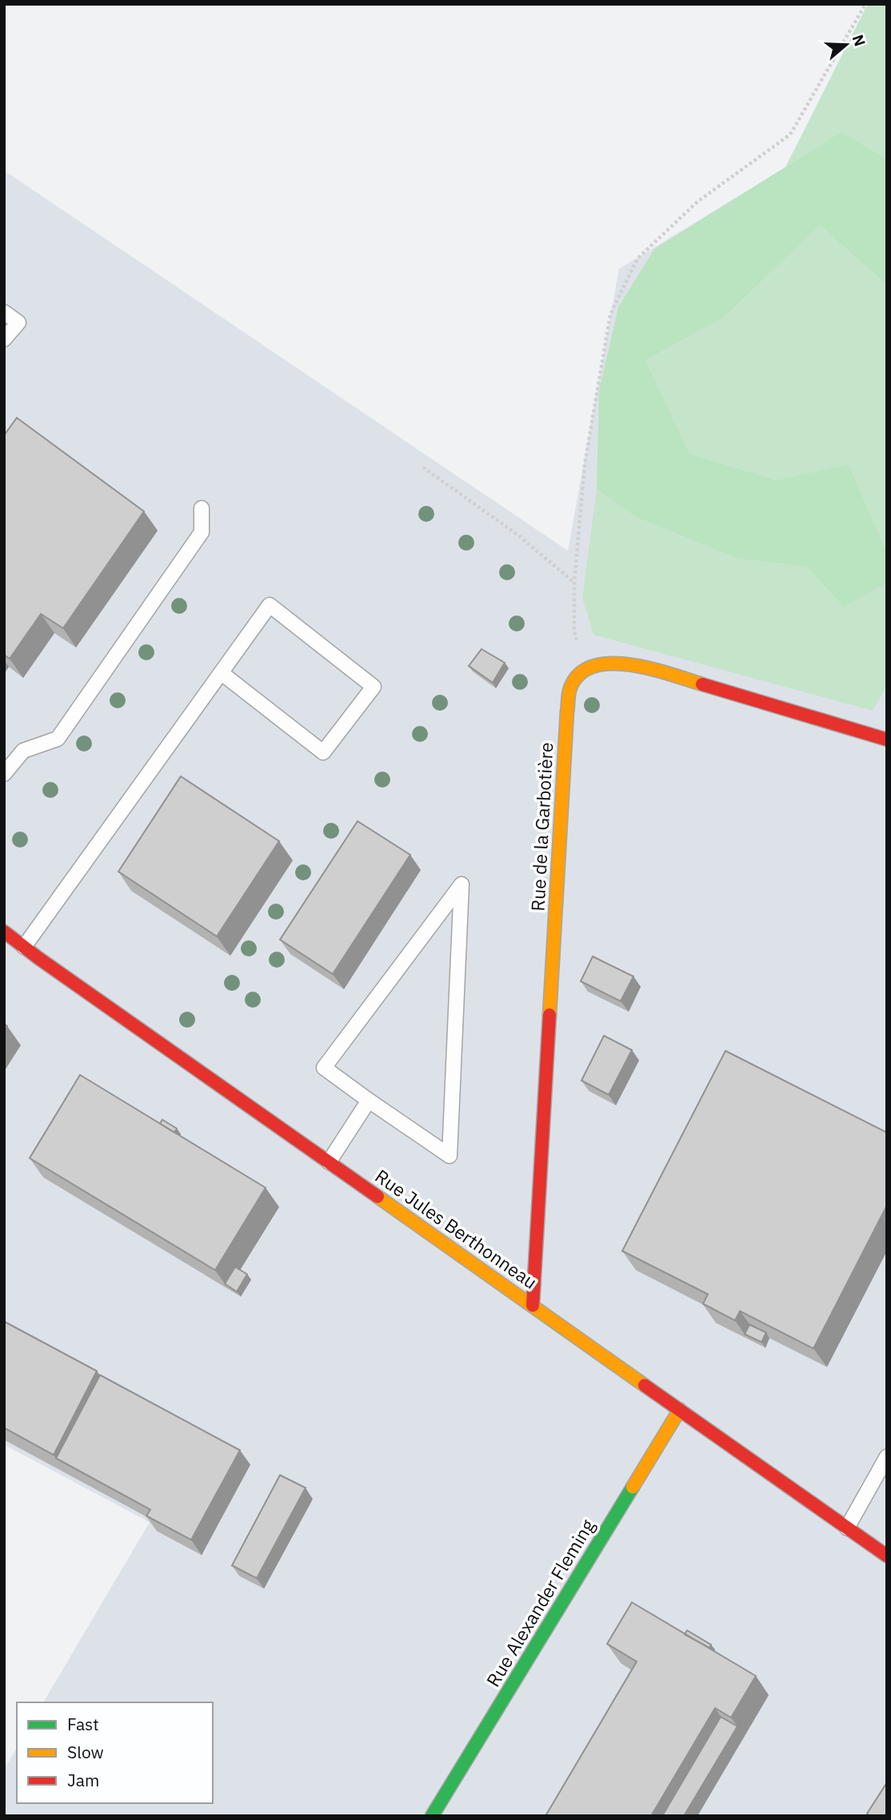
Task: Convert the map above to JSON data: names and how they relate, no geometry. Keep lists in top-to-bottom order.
{
  "streets": {
    "street": ["Rue de la Garbotière", "Rue Jules Berthonneau", "Rue Alexander Fleming"]
  },
  "crossings": [
    ["Rue de la Garbotière", "Rue Jules Berthonneau"],
    ["Rue Jules Berthonneau", "Rue Alexander Fleming"]
  ],
  "legend": ["Fast", "Slow", "Jam"],
  "north": "right"
}
